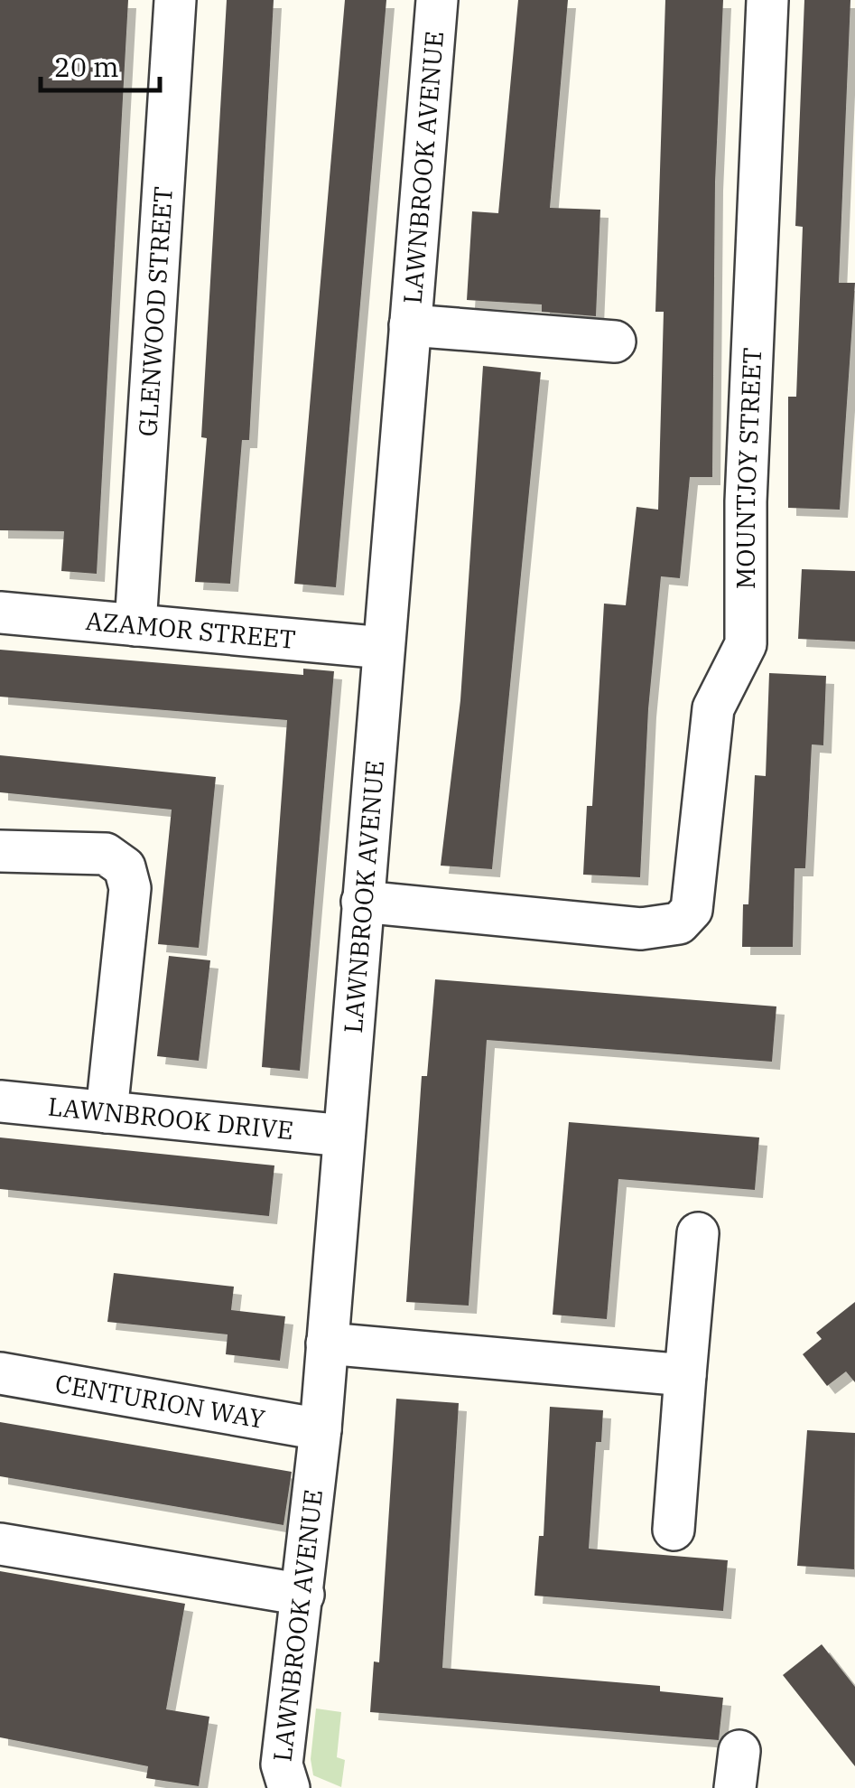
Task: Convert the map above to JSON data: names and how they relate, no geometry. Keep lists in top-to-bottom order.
{
  "streets": {
    "street": [
      "LAWNBROOK AVENUE",
      "GLENWOOD STREET",
      "MOUNTJOY STREET",
      "AZAMOR STREET",
      "LAWNBROOK DRIVE",
      "CENTURION WAY"
    ]
  },
  "crossings": [
    ["LAWNBROOK AVENUE", "MOUNTJOY STREET"],
    ["LAWNBROOK AVENUE", "AZAMOR STREET"],
    ["LAWNBROOK AVENUE", "LAWNBROOK DRIVE"],
    ["LAWNBROOK AVENUE", "CENTURION WAY"],
    ["GLENWOOD STREET", "AZAMOR STREET"]
  ],
  "scale_bar": "20 m"
}
